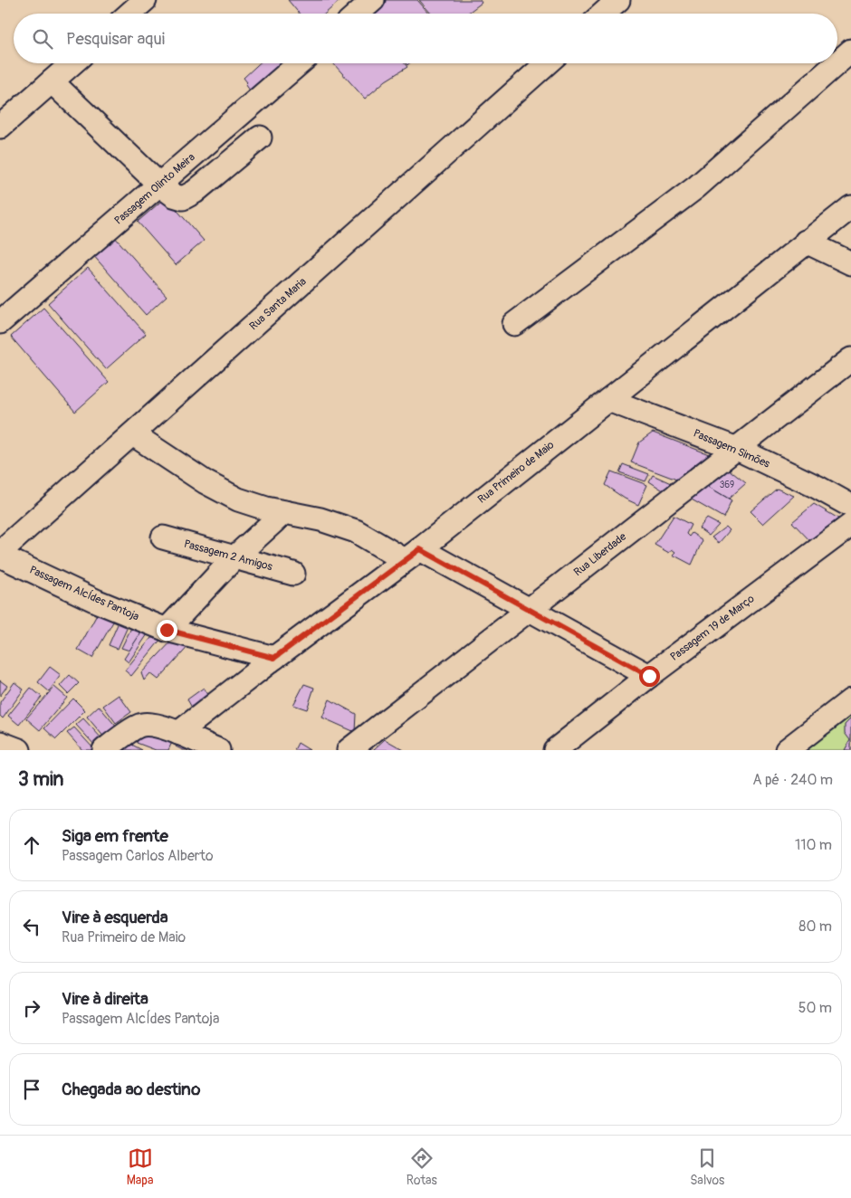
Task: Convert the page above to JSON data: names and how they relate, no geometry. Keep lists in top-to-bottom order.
{
  "streets": {
    "street": [
      "Passagem Olinto Meira",
      "Rua Santa Maria",
      "Passagem Simões",
      "Rua Primeiro de Maio",
      "Rua Liberdade",
      "Passagem 2 Amigos",
      "Passagem AlcÍdes Pantoja",
      "Passagem 19 de Março"
    ]
  },
  "crossings": [
    ["Rua Santa Maria", "Passagem AlcÍdes Pantoja"],
    ["Passagem Simões", "Rua Primeiro de Maio"],
    ["Passagem Simões", "Rua Liberdade"],
    ["Rua Primeiro de Maio", "Passagem AlcÍdes Pantoja"]
  ],
  "house_numbers": ["369"],
  "page": {
    "search": "Pesquisar aqui",
    "heading": ["3 min", "A pé · 240 m"],
    "list": [
      ["Siga em frente", "Passagem Carlos Alberto", "110 m"],
      ["Vire à esquerda", "Rua Primeiro de Maio", "80 m"],
      ["Vire à direita", "Passagem AlcÍdes Pantoja", "50 m"],
      "Chegada ao destino"
    ],
    "nav": ["Mapa", "Rotas", "Salvos"]
  }
}
